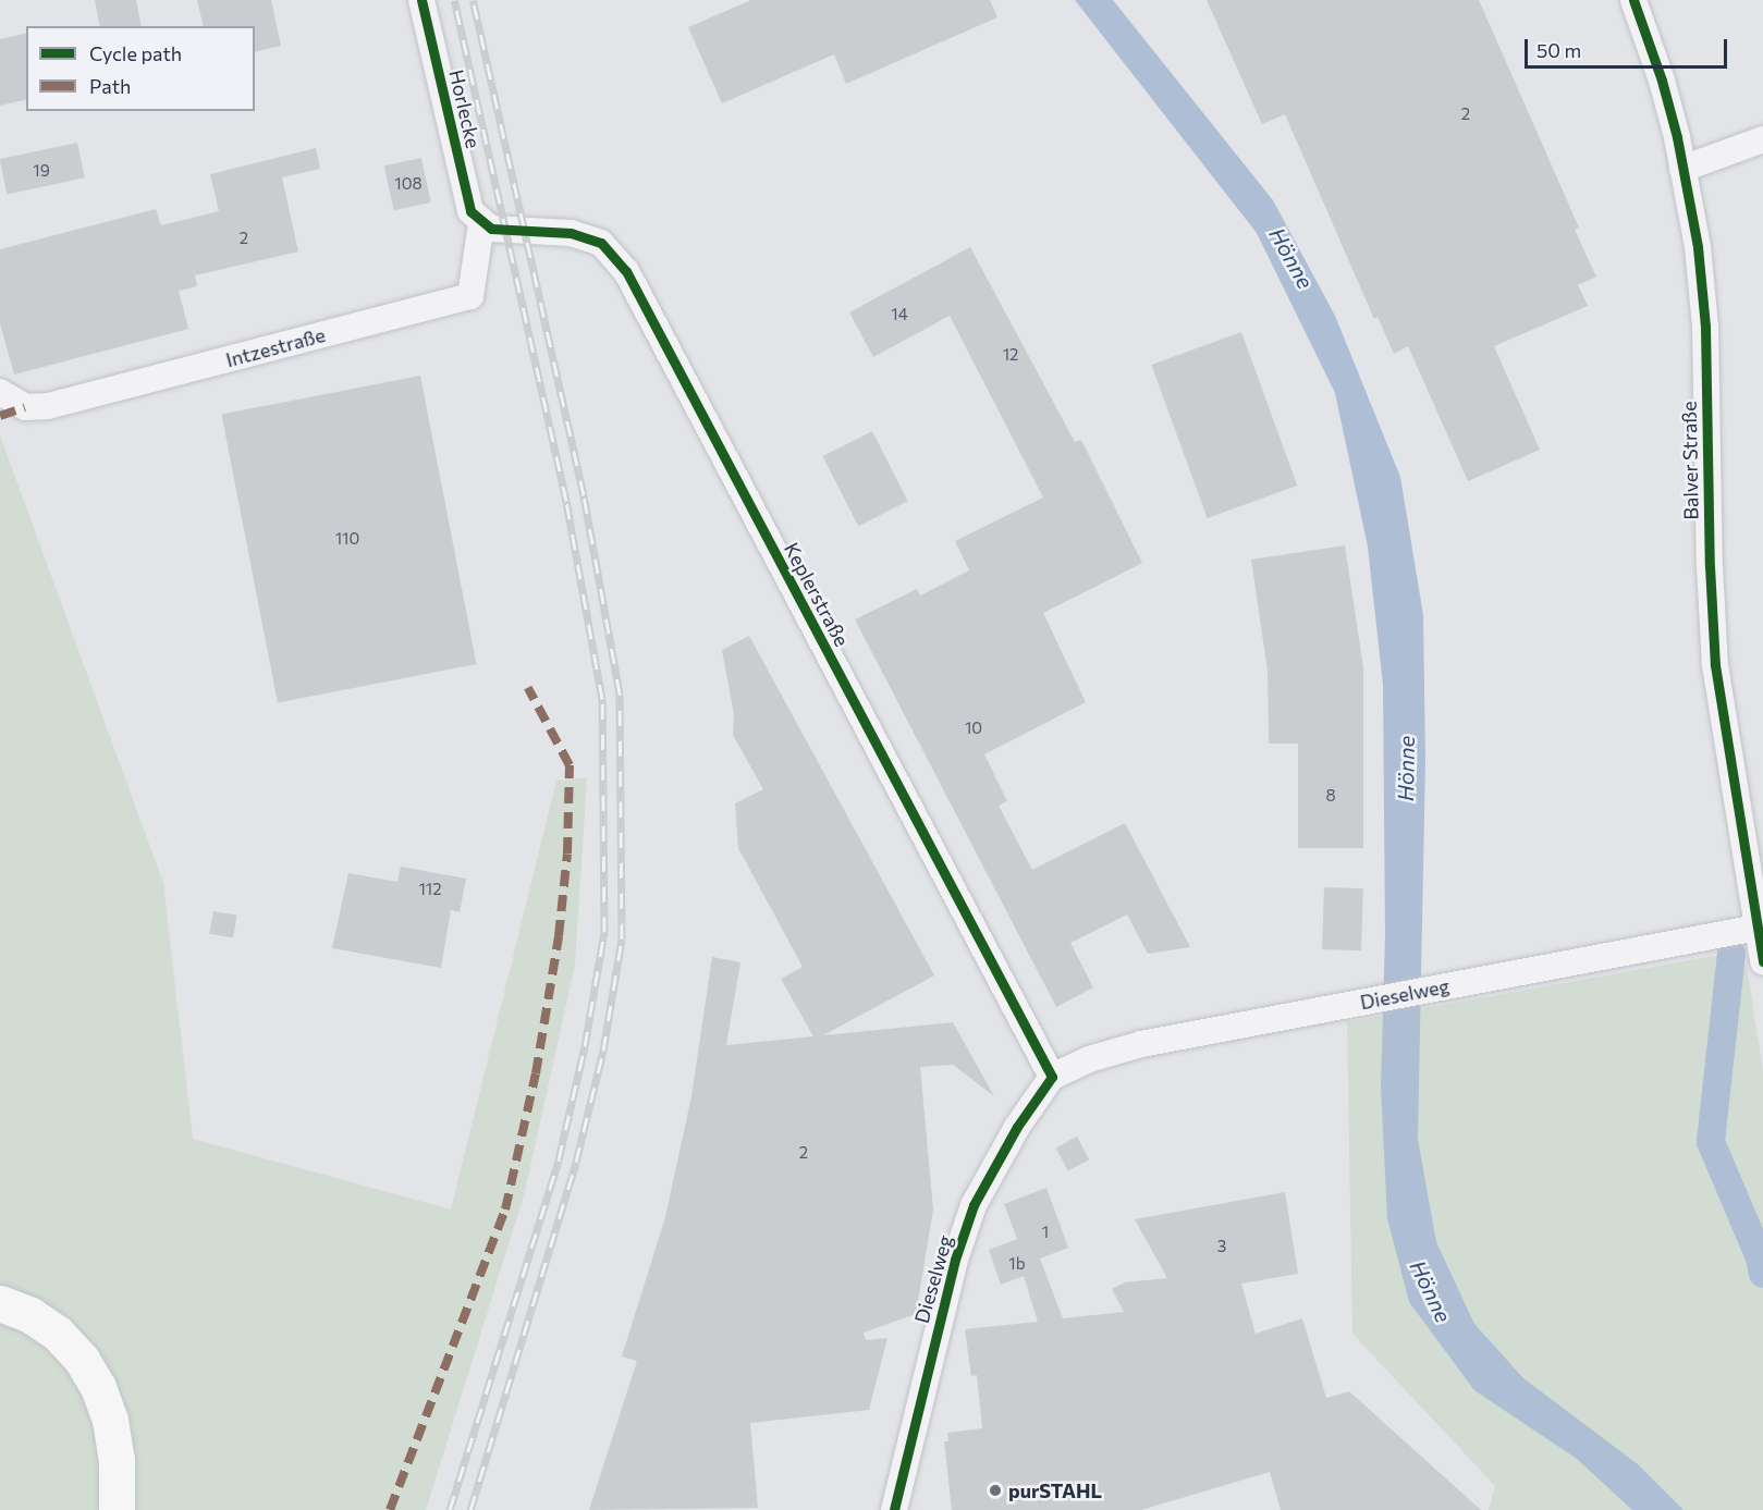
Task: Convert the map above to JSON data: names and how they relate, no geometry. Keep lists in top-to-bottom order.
{
  "streets": {
    "street": [
      "Horlecke",
      "Intzestraße",
      "Balver Straße",
      "Keplerstraße",
      "Dieselweg"
    ]
  },
  "crossings": [
    ["Horlecke", "Intzestraße"],
    ["Horlecke", "Keplerstraße"],
    ["Intzestraße", "Keplerstraße"],
    ["Balver Straße", "Dieselweg"],
    ["Keplerstraße", "Dieselweg"]
  ],
  "water": ["Hönne"],
  "places": ["purSTAHL"],
  "house_numbers": [
    "2",
    "19",
    "108",
    "2",
    "14",
    "12",
    "110",
    "10",
    "8",
    "112",
    "2",
    "1",
    "3",
    "1b"
  ],
  "legend": ["Cycle path", "Path"],
  "scale_bar": "50 m"
}
